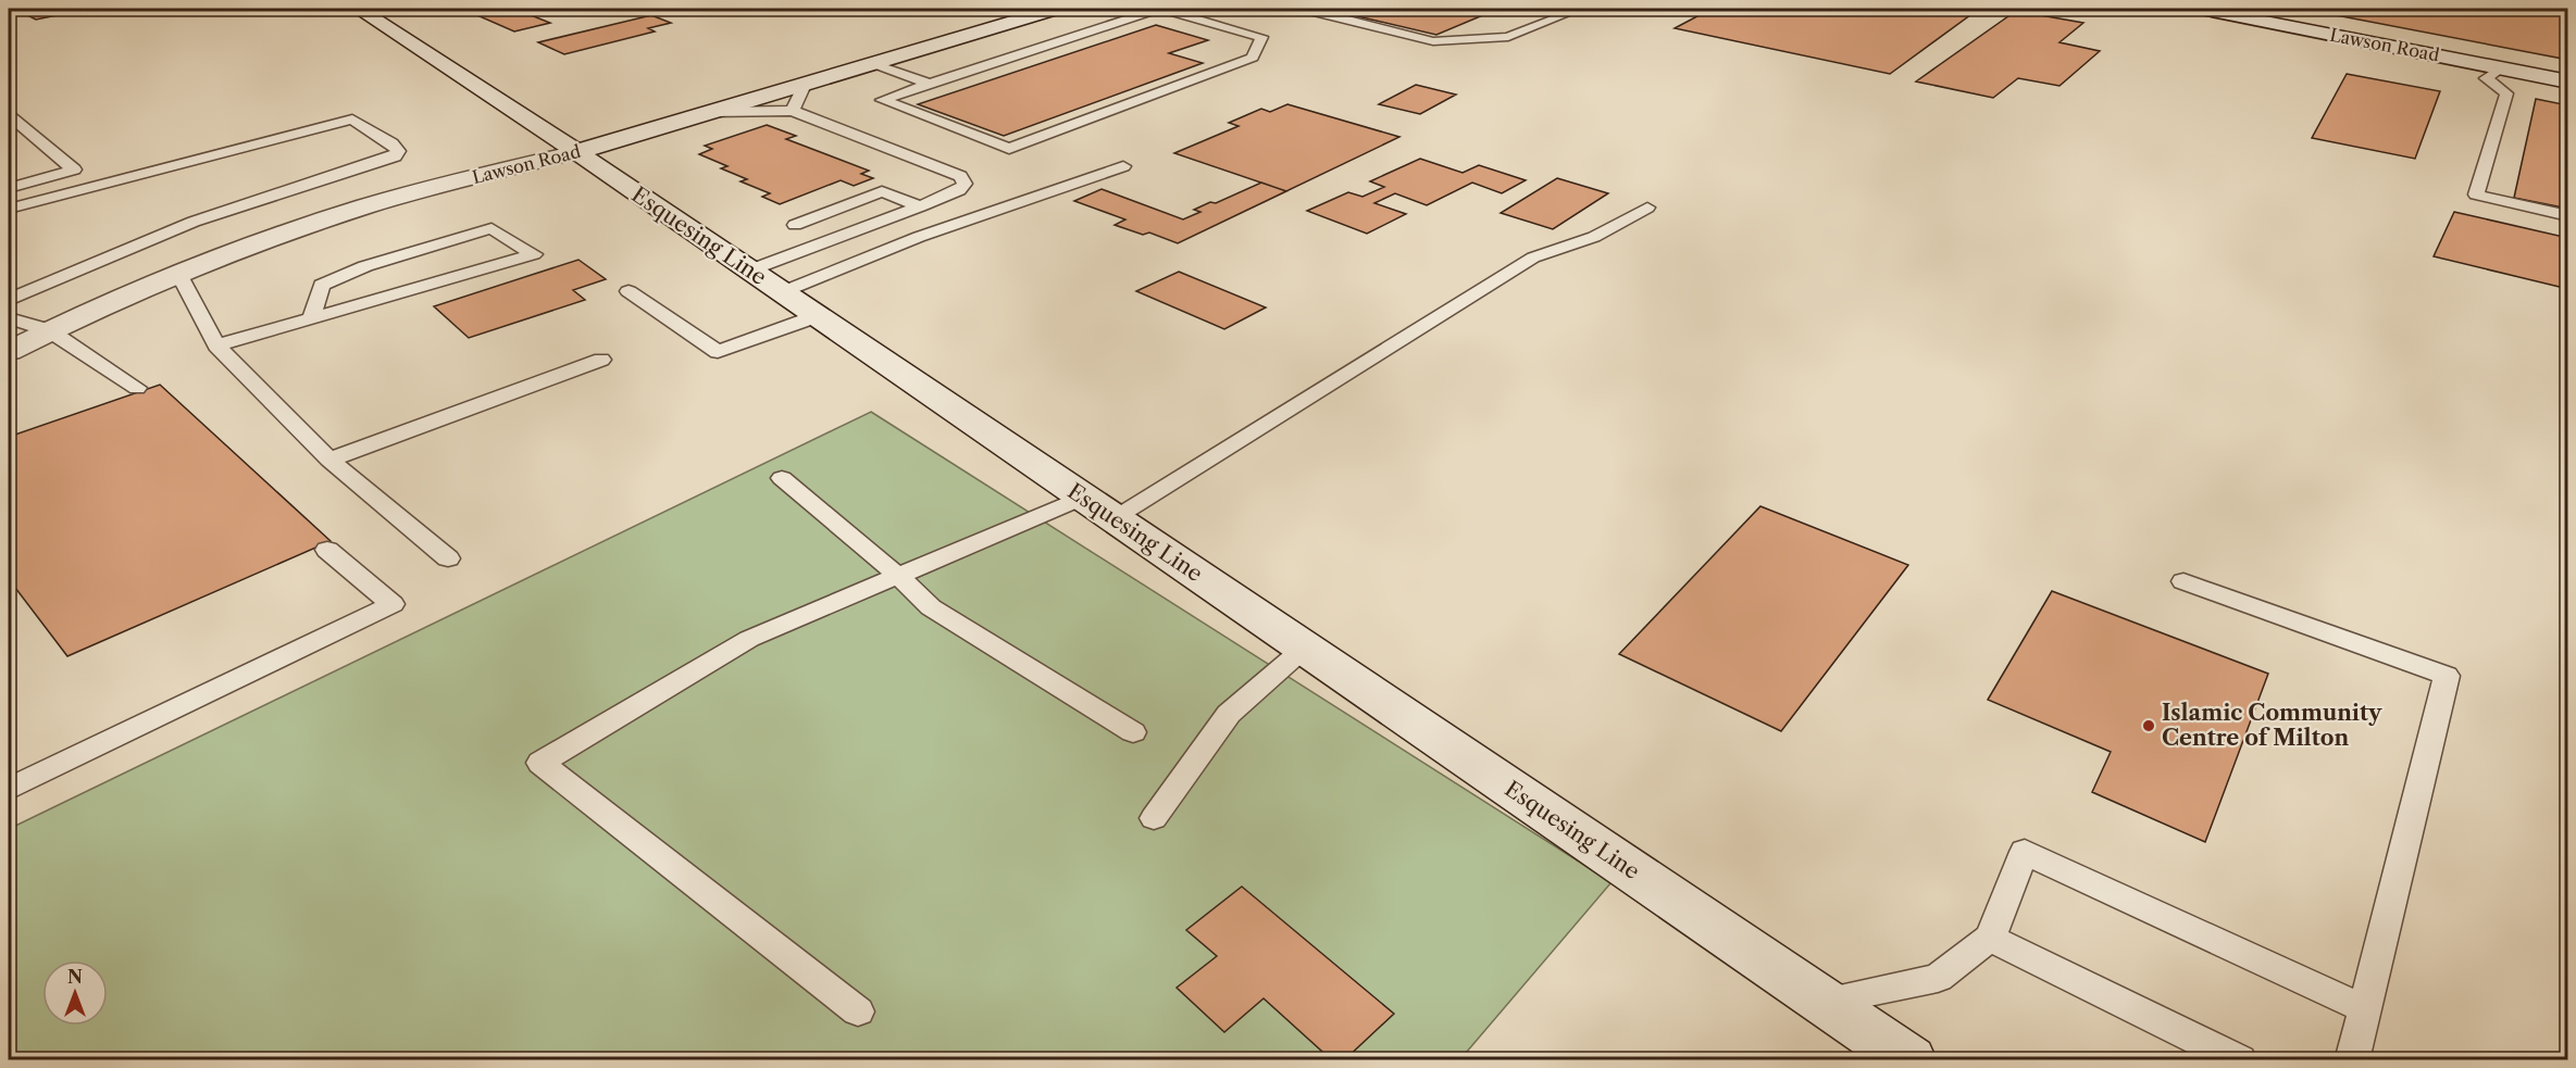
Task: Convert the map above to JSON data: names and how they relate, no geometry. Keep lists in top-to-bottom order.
{
  "streets": {
    "street": ["Lawson Road", "Esquesing Line"]
  },
  "crossings": [
    ["Lawson Road", "Esquesing Line"]
  ],
  "places": ["Islamic Community Centre of Milton"],
  "north": "top"
}
